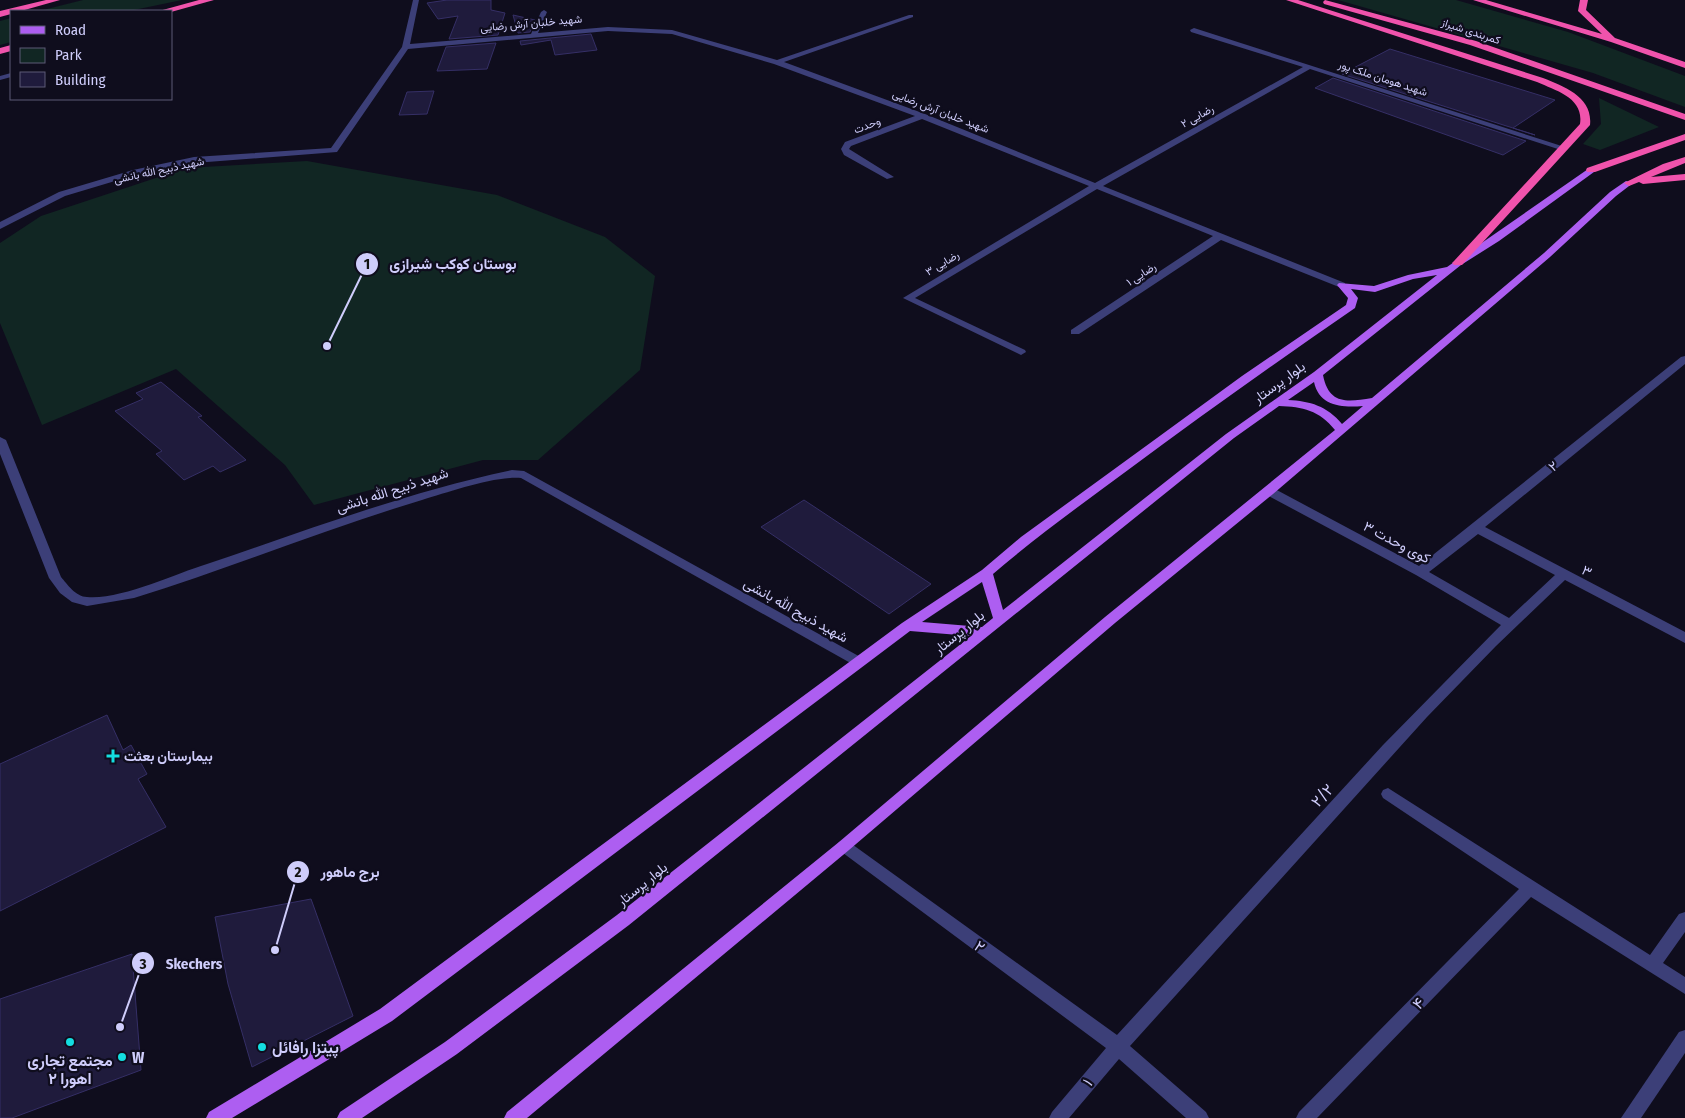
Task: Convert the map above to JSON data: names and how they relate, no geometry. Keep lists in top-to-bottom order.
{
  "streets": {
    "highway": ["کمربندی شیراز"],
    "main road": ["شهید خلبان آرش رضایی", "بلوار پرستار"],
    "street": [
      "شهید هومان ملک پور",
      "رضایی ۲",
      "وحدت",
      "شهید ذبیح الله بانشی",
      "رضایی ۳",
      "رضایی ۱",
      "۲",
      "کوی وحدت ۳",
      "۳",
      "۲/۲",
      "۴",
      "۱"
    ]
  },
  "crossings": [
    ["شهید خلبان آرش رضایی", "رضایی ۲"],
    ["شهید خلبان آرش رضایی", "وحدت"],
    ["شهید خلبان آرش رضایی", "شهید ذبیح الله بانشی"],
    ["شهید خلبان آرش رضایی", "رضایی ۳"],
    ["شهید خلبان آرش رضایی", "رضایی ۱"],
    ["شهید خلبان آرش رضایی", "بلوار پرستار"],
    ["شهید هومان ملک پور", "رضایی ۲"],
    ["رضایی ۲", "رضایی ۳"],
    ["۲", "کوی وحدت ۳"],
    ["۲", "۳"],
    ["۲", "۲/۲"],
    ["۲", "۱"],
    ["کوی وحدت ۳", "۲/۲"],
    ["۳", "۲/۲"],
    ["۲/۲", "۱"]
  ],
  "places": {
    "other": [
      "بوستان کوکب شیرازی",
      "برج ماهور",
      "Skechers",
      "مجتمع تجاری اهورا ۲",
      "پیتزا رافائل",
      "W"
    ],
    "health": ["بیمارستان بعثت"]
  },
  "legend": ["Road", "Park", "Building"]
}
